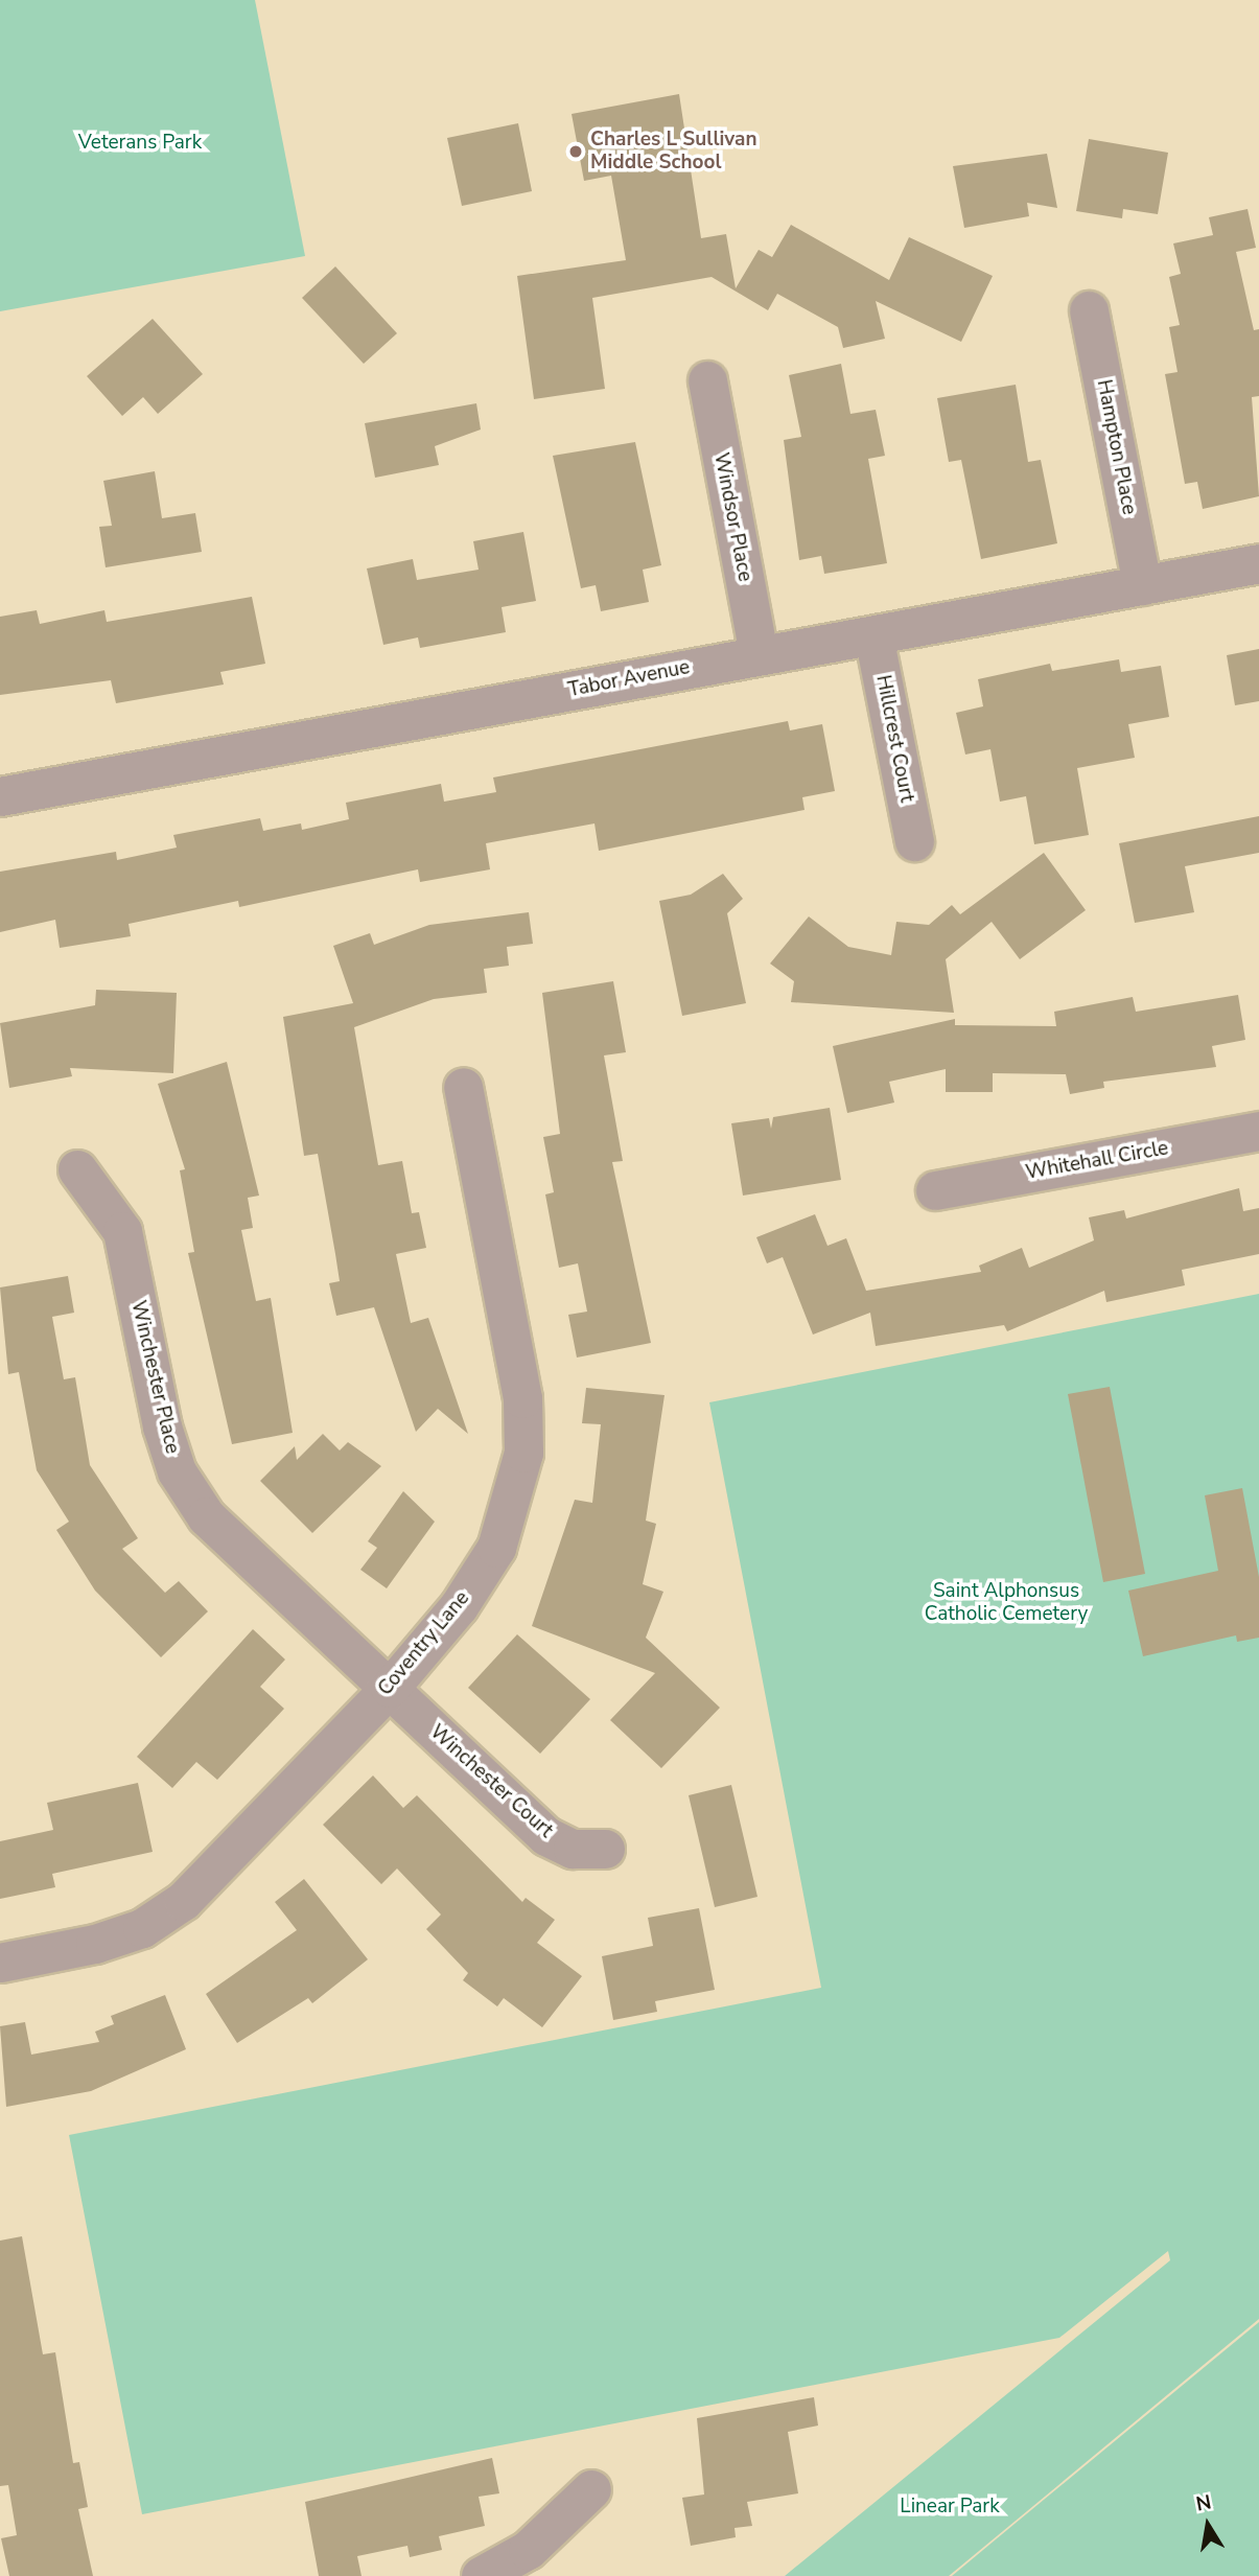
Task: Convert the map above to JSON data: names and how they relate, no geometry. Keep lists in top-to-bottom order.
{
  "streets": {
    "street": [
      "Hampton Place",
      "Windsor Place",
      "Tabor Avenue",
      "Hillcrest Court",
      "Whitehall Circle",
      "Winchester Place",
      "Coventry Lane",
      "Winchester Court"
    ]
  },
  "crossings": [
    ["Hampton Place", "Tabor Avenue"],
    ["Windsor Place", "Tabor Avenue"],
    ["Tabor Avenue", "Hillcrest Court"],
    ["Winchester Place", "Coventry Lane"],
    ["Winchester Place", "Winchester Court"],
    ["Coventry Lane", "Winchester Court"]
  ],
  "parks": ["Veterans Park", "Saint Alphonsus Catholic Cemetery", "Linear Park"],
  "places": ["Charles L Sullivan Middle School"],
  "north": "top"
}
